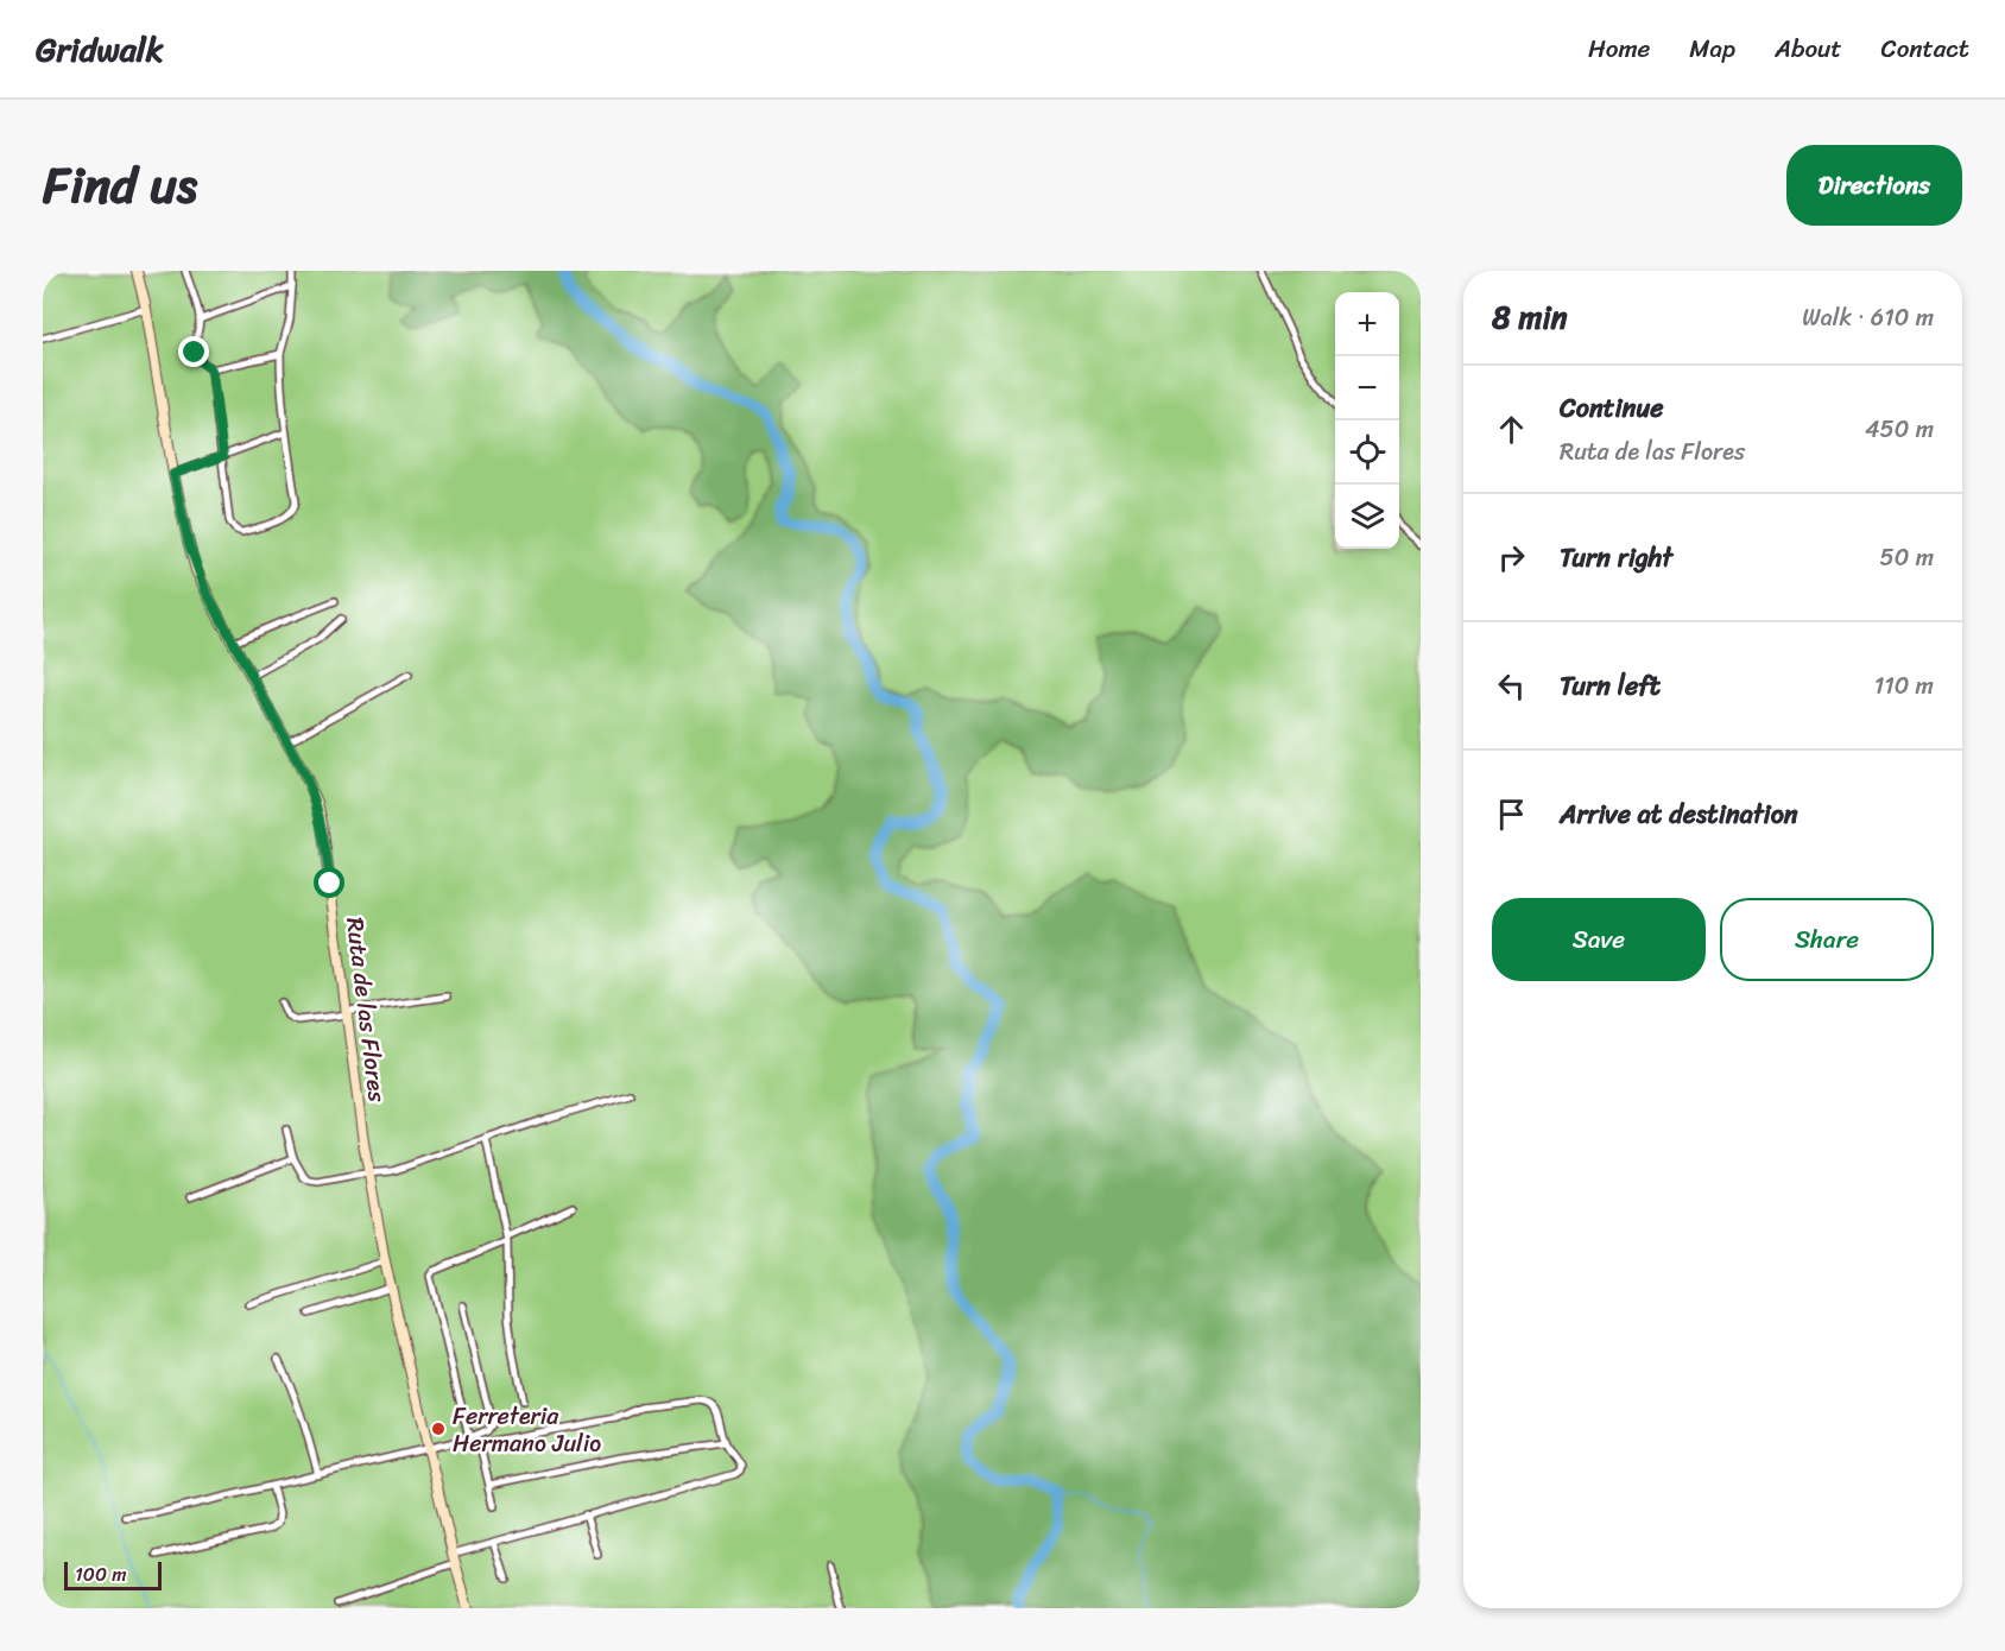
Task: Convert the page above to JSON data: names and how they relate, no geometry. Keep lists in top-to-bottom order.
{
  "streets": {
    "main road": ["Ruta de las Flores"]
  },
  "places": ["Ferreteria Hermano Julio"],
  "scale_bar": "100 m",
  "page": {
    "header": "Gridwalk",
    "nav": [
      "Home",
      "Map",
      "About",
      "Contact"
    ],
    "title": "Find us",
    "buttons": [
      "Directions",
      ["Save", "Share"]
    ],
    "heading": ["8 min", "Walk · 610 m"],
    "map_buttons": ["+", "−"],
    "list": [
      ["Continue", "Ruta de las Flores", "450 m"],
      ["Turn right", "50 m"],
      ["Turn left", "110 m"],
      "Arrive at destination"
    ],
    "scale": "100 m"
  }
}
